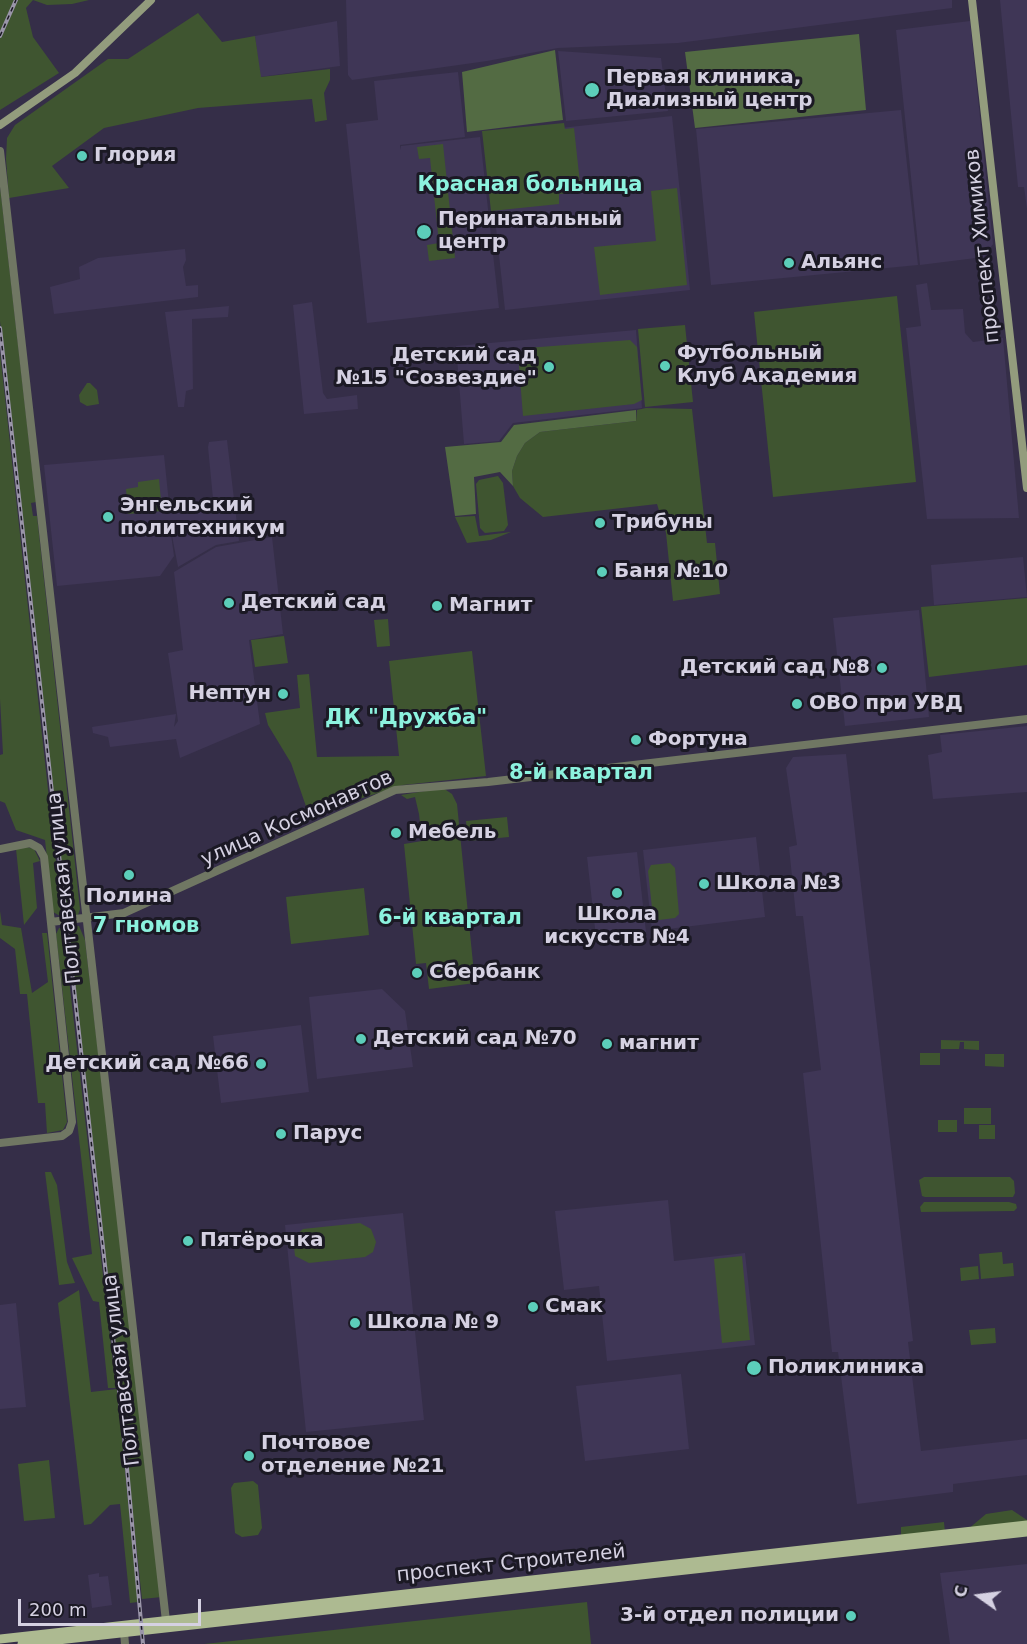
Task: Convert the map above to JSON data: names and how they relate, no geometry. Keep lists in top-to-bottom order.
{
  "streets": {
    "main road": ["проспект Химиков", "проспект Строителей"],
    "street": ["улица Космонавтов", "Полтавская улица"]
  },
  "crossings": [
    ["улица Космонавтов", "Полтавская улица"],
    ["Полтавская улица", "проспект Строителей"]
  ],
  "districts": [
    "Красная больница",
    "ДК \"Дружба\"",
    "8-й квартал",
    "6-й квартал",
    "7 гномов"
  ],
  "places": [
    "Первая клиника, Диализный центр",
    "Глория",
    "Перинатальный центр",
    "Альянс",
    "Футбольный Клуб Академия",
    "Детский сад №15 \"Созвездие\"",
    "Энгельский политехникум",
    "Трибуны",
    "Баня №10",
    "Детский сад",
    "Магнит",
    "Детский сад №8",
    "Нептун",
    "ОВО при УВД",
    "Фортуна",
    "Мебель",
    "Полина",
    "Школа №3",
    "Школа искусств №4",
    "Сбербанк",
    "Детский сад №70",
    "магнит",
    "Детский сад №66",
    "Парус",
    "Пятёрочка",
    "Смак",
    "Школа № 9",
    "Поликлиника",
    "Почтовое отделение №21",
    "3-й отдел полиции"
  ],
  "scale_bar": "200 m",
  "north": "left"
}
